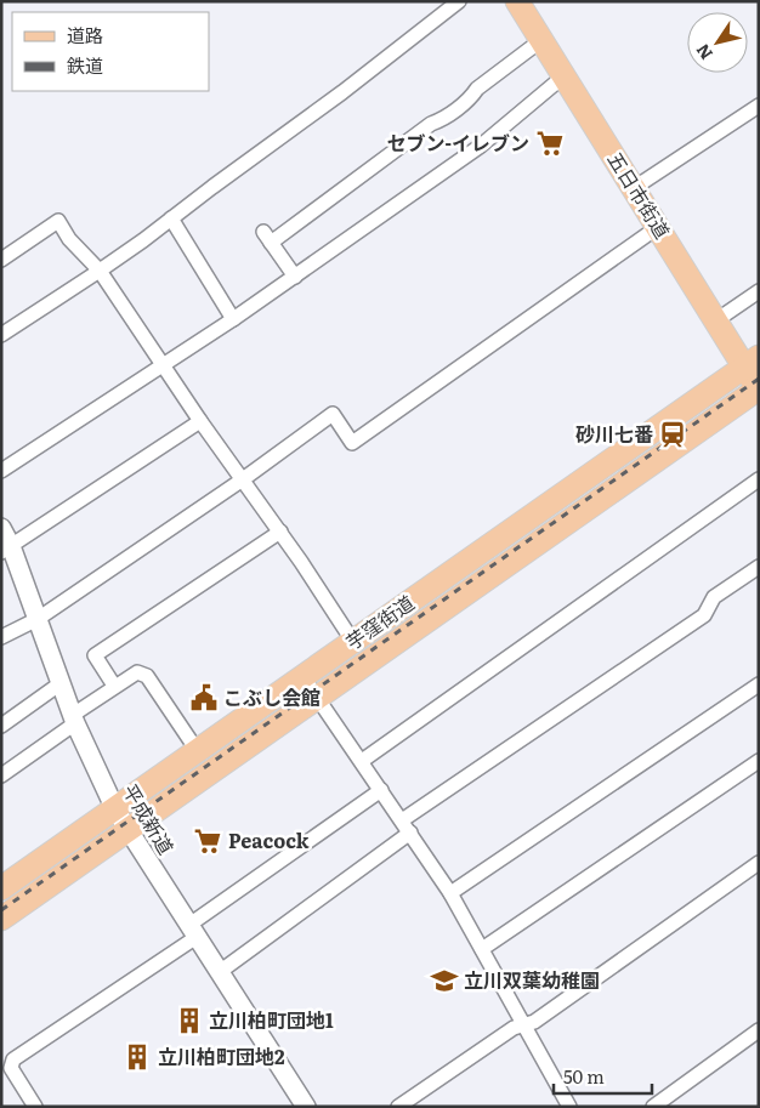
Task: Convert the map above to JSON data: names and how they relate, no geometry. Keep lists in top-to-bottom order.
{
  "streets": {
    "main road": ["五日市街道", "芋窪街道"],
    "street": ["平成新道"]
  },
  "crossings": [
    ["五日市街道", "芋窪街道"],
    ["芋窪街道", "平成新道"]
  ],
  "places": {
    "supermarket": ["セブン-イレブン", "Peacock"],
    "station": ["砂川七番"],
    "public building": ["こぶし会館"],
    "school or university": ["立川双葉幼稚園"],
    "building": ["立川柏町団地1", "立川柏町団地2"]
  },
  "legend": ["道路", "鉄道"],
  "scale_bar": "50 m",
  "north": "bottom left"
}
